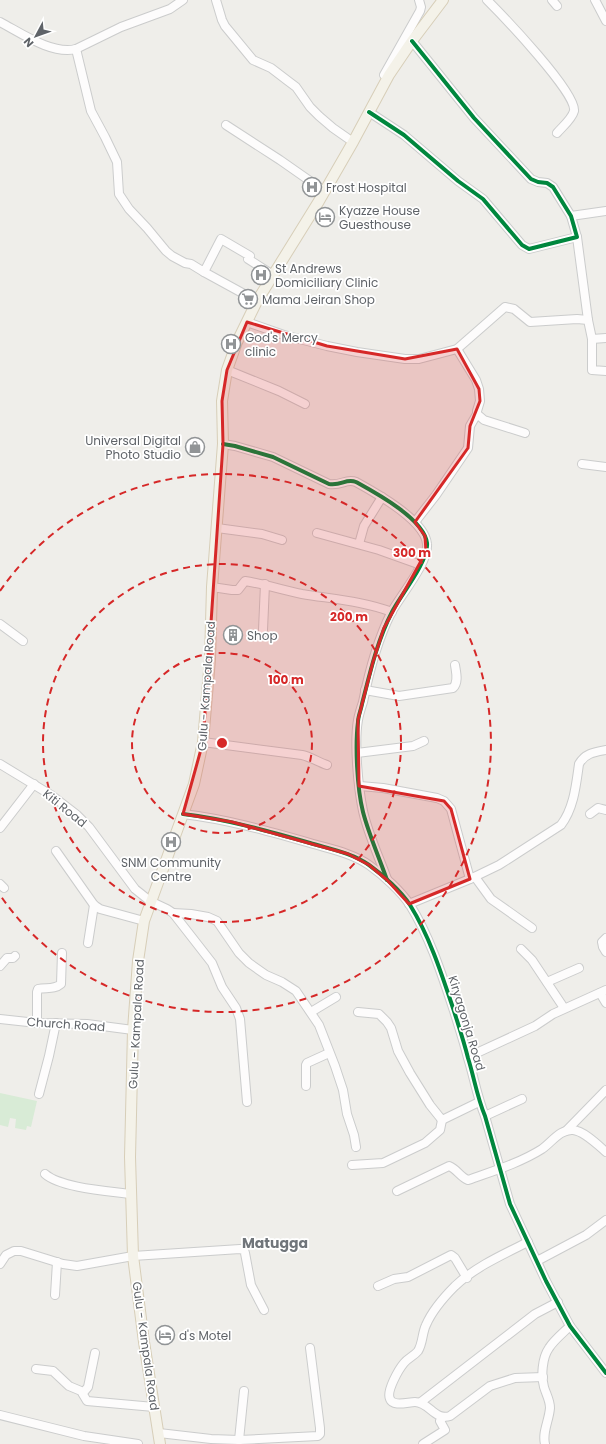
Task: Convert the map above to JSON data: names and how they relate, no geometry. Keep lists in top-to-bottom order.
{
  "streets": {
    "main road": ["Gulu - Kampala Road"],
    "street": ["Kiti Road", "Kiryagonja Road", "Church Road"]
  },
  "crossings": [
    ["Gulu - Kampala Road", "Kiti Road"],
    ["Gulu - Kampala Road", "Kiryagonja Road"],
    ["Gulu - Kampala Road", "Church Road"]
  ],
  "districts": ["Matugga"],
  "places": {
    "hospital": [
      "Frost Hospital",
      "St Andrews Domiciliary Clinic",
      "God's Mercy clinic",
      "SNM Community Centre"
    ],
    "hotel": ["Kyazze House Guesthouse", "d's Motel"],
    "supermarket": ["Mama Jeiran Shop"],
    "shop": ["Universal Digital Photo Studio"],
    "building": ["Shop"]
  },
  "north": "bottom left",
  "rings": ["300 m", "200 m", "100 m"]
}
